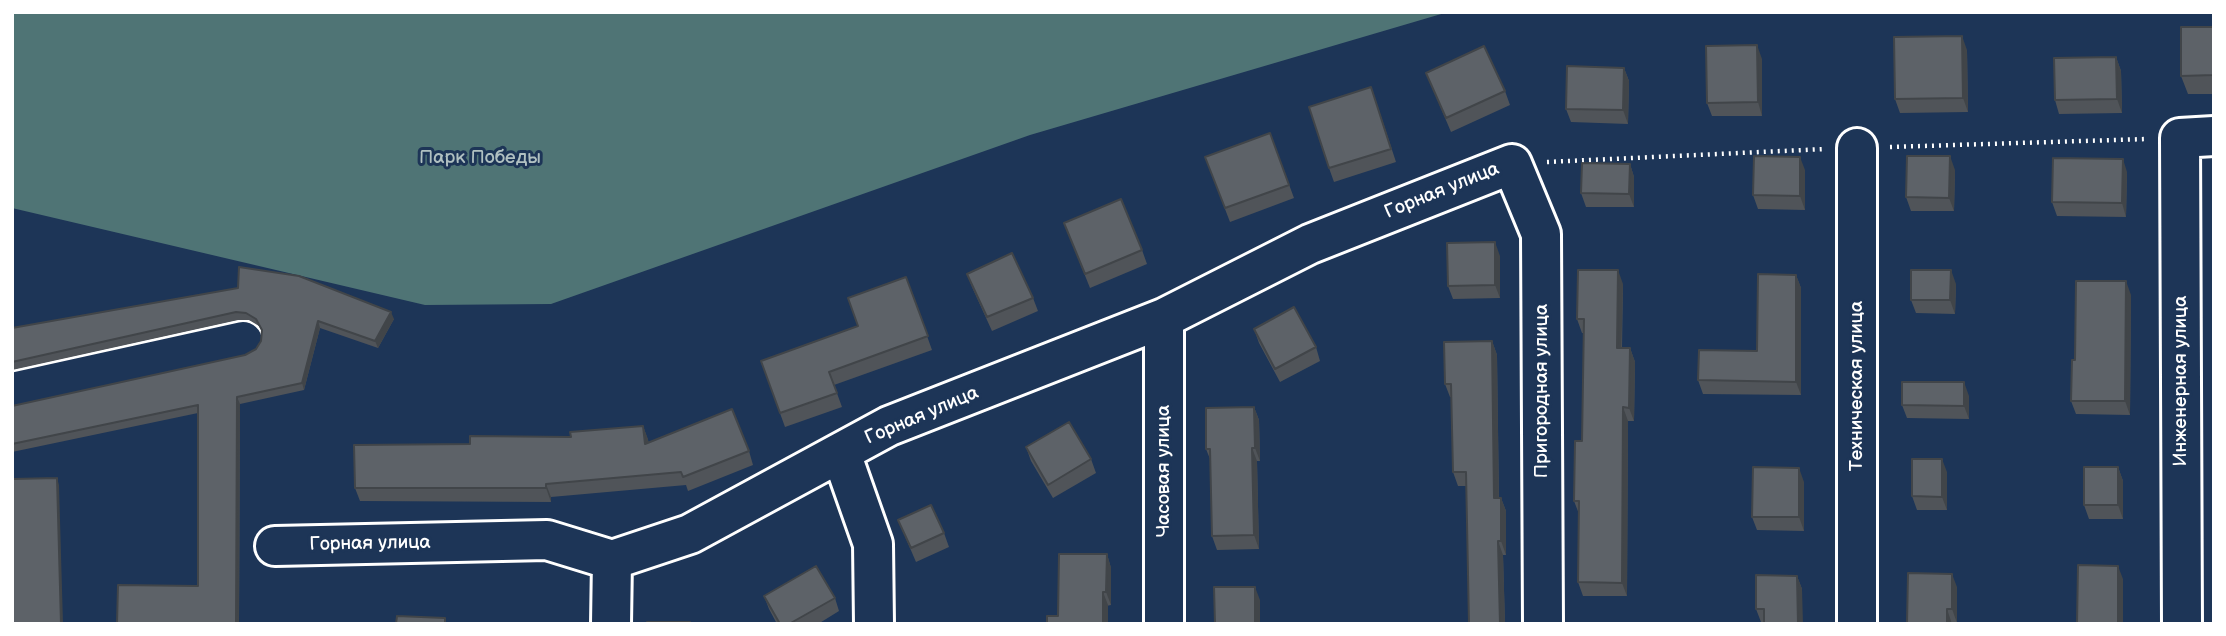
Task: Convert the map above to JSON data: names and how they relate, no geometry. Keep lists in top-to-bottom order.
{
  "streets": {
    "street": [
      "Горная улица",
      "Инженерная улица",
      "Техническая улица",
      "Пригородная улица",
      "Часовая улица"
    ]
  },
  "crossings": [
    ["Горная улица", "Пригородная улица"],
    ["Горная улица", "Часовая улица"]
  ],
  "parks": ["Парк Победы"]
}
